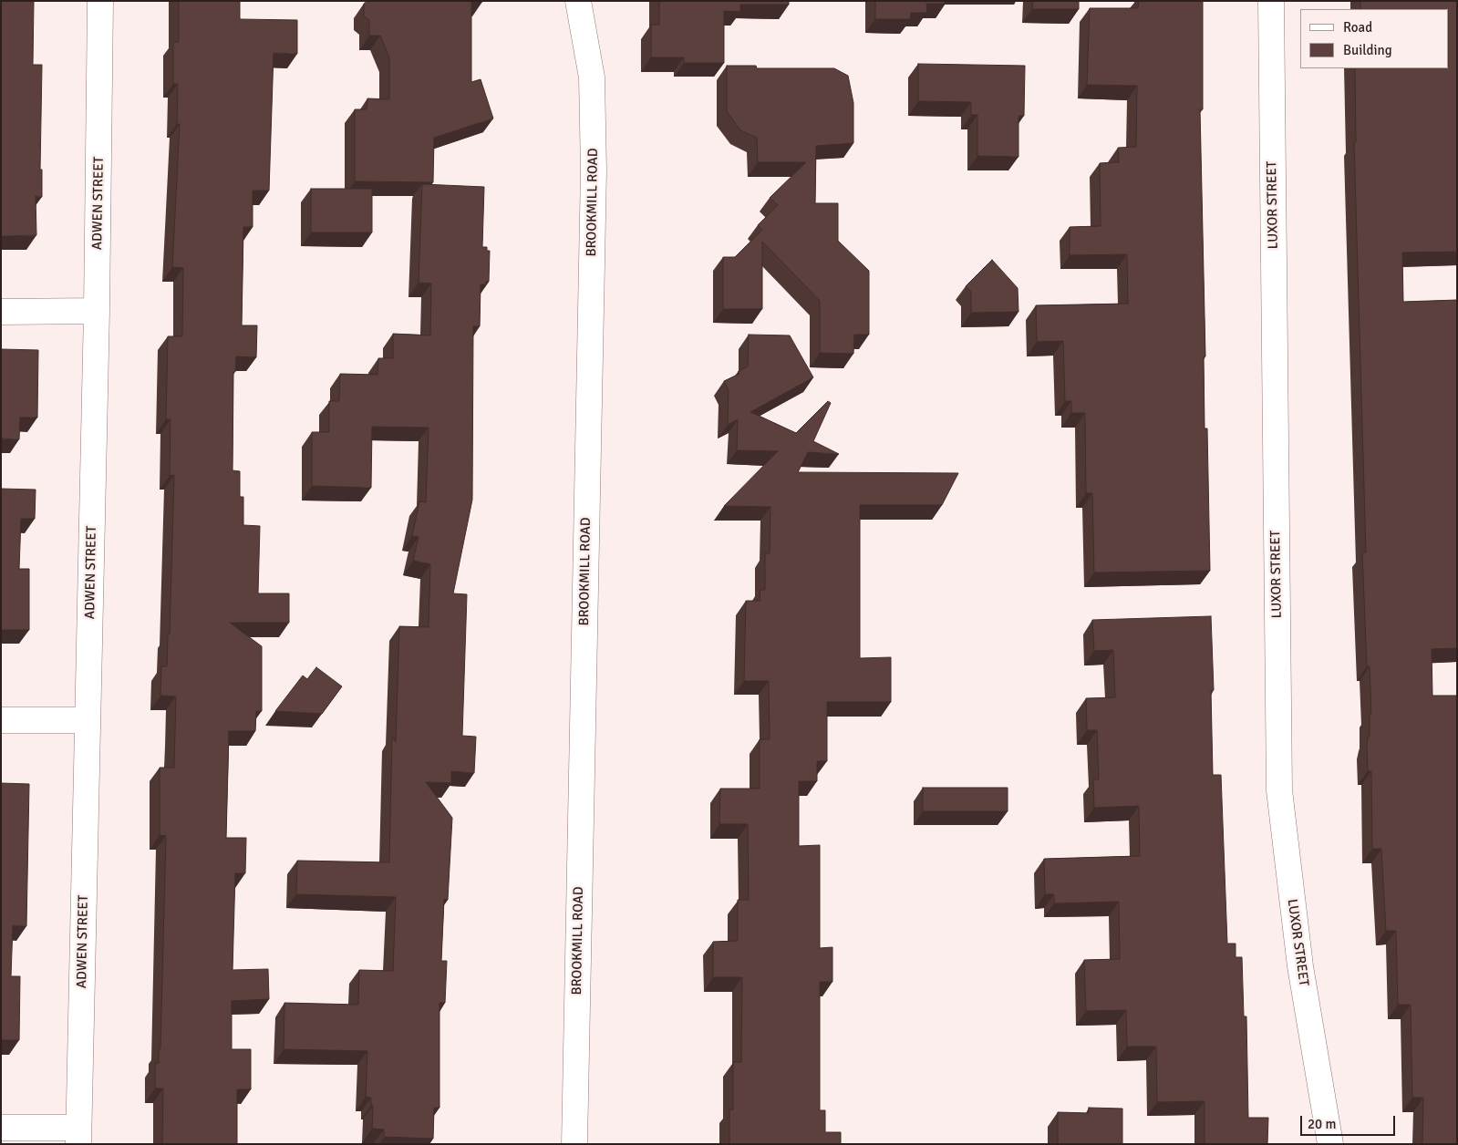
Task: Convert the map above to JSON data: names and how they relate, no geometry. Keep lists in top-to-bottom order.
{
  "streets": {
    "street": ["BROOKMILL ROAD", "ADWEN STREET", "LUXOR STREET"]
  },
  "legend": ["Road", "Building"],
  "scale_bar": "20 m"
}
